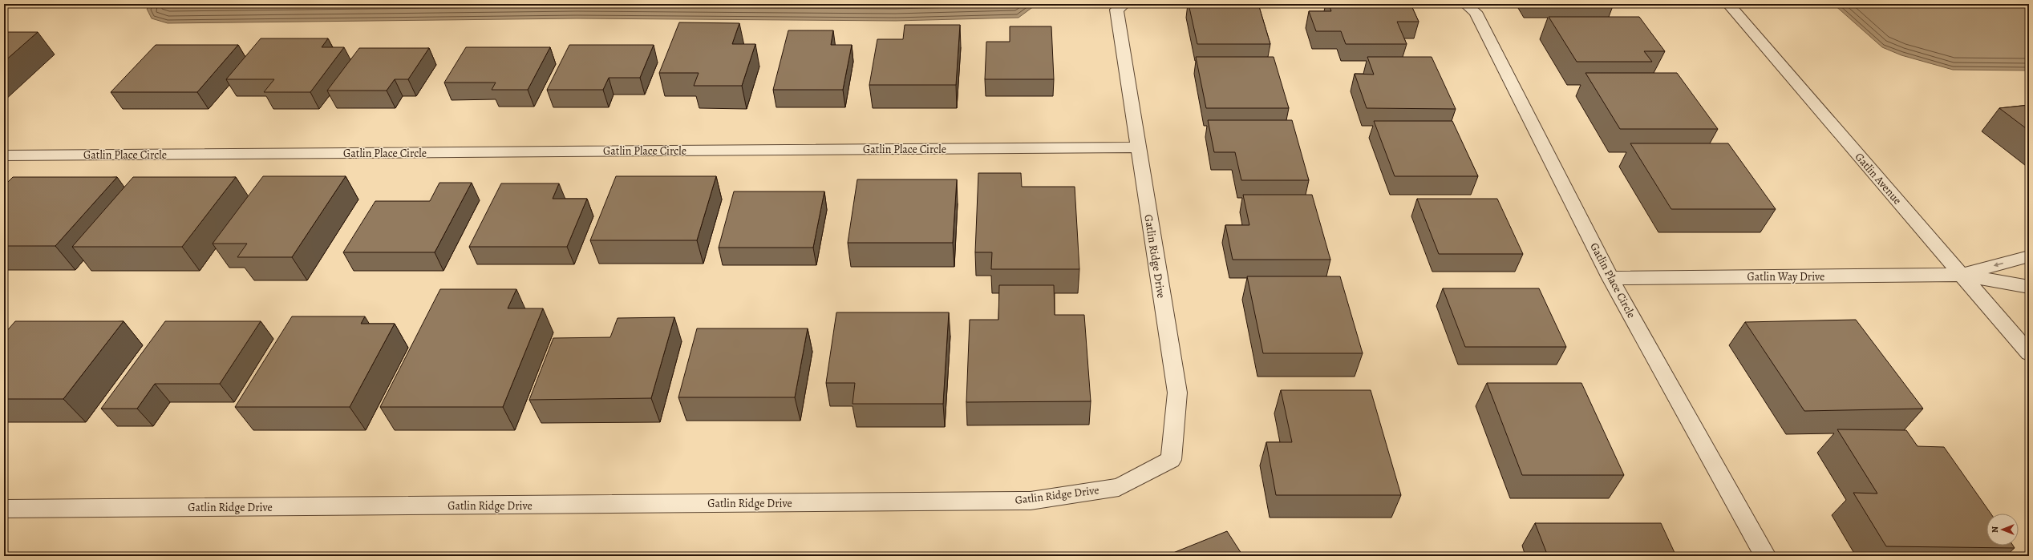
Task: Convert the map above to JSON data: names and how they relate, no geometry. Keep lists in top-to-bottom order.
{
  "streets": {
    "street": [
      "Gatlin Place Circle",
      "Gatlin Avenue",
      "Gatlin Ridge Drive",
      "Gatlin Way Drive"
    ]
  },
  "crossings": [
    ["Gatlin Place Circle", "Gatlin Ridge Drive"],
    ["Gatlin Place Circle", "Gatlin Way Drive"],
    ["Gatlin Avenue", "Gatlin Way Drive"]
  ],
  "north": "left"
}
